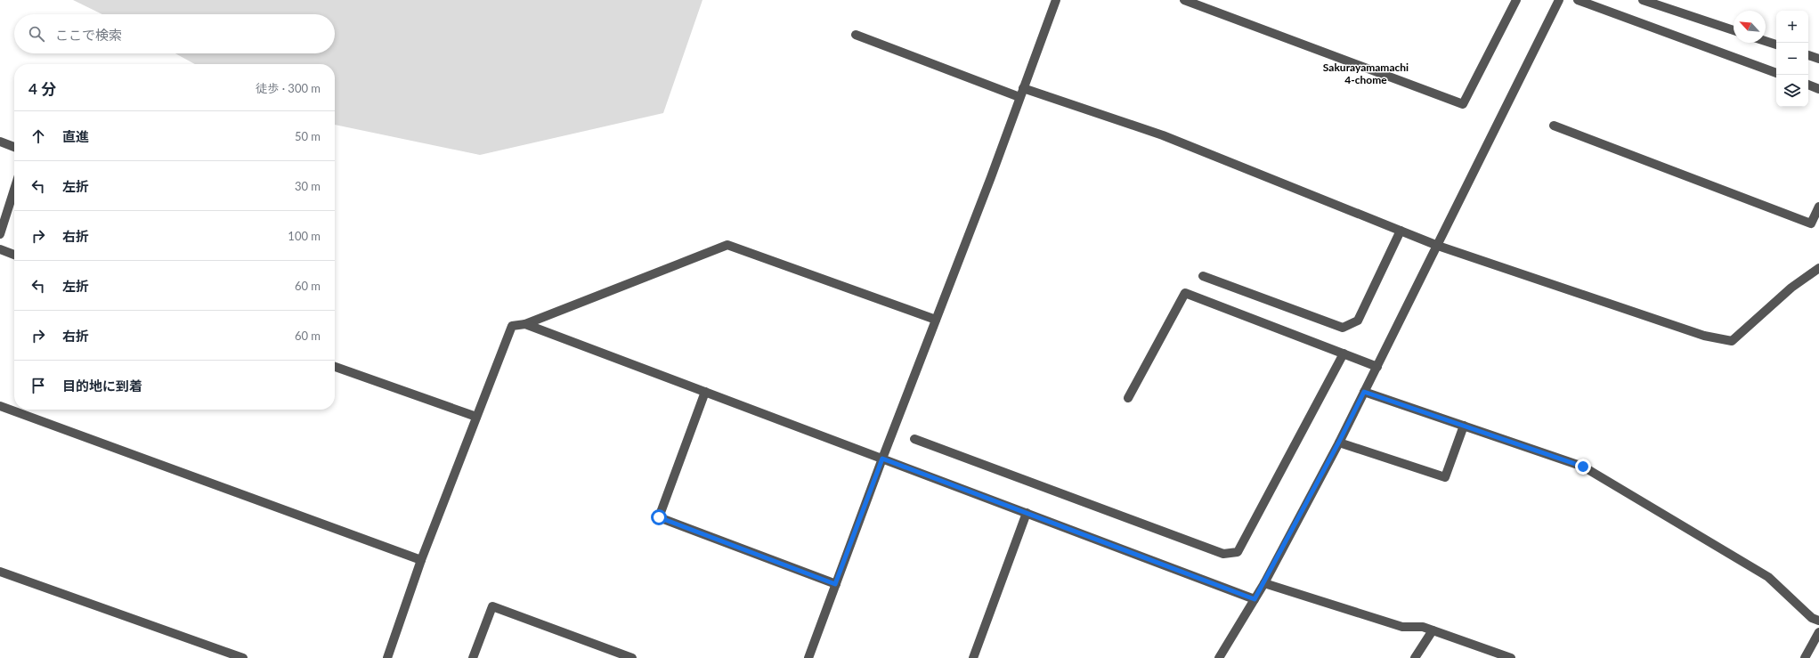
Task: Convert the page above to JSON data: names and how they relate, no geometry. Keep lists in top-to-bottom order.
{
  "districts": ["Sakurayamamachi 4-chome"],
  "north": "top left",
  "page": {
    "map_buttons": ["+", "−"],
    "search": "ここで検索",
    "heading": ["4 分", "徒歩 · 300 m"],
    "list": [
      ["直進", "50 m"],
      ["左折", "30 m"],
      ["右折", "100 m"],
      ["左折", "60 m"],
      ["右折", "60 m"],
      "目的地に到着"
    ]
  }
}
